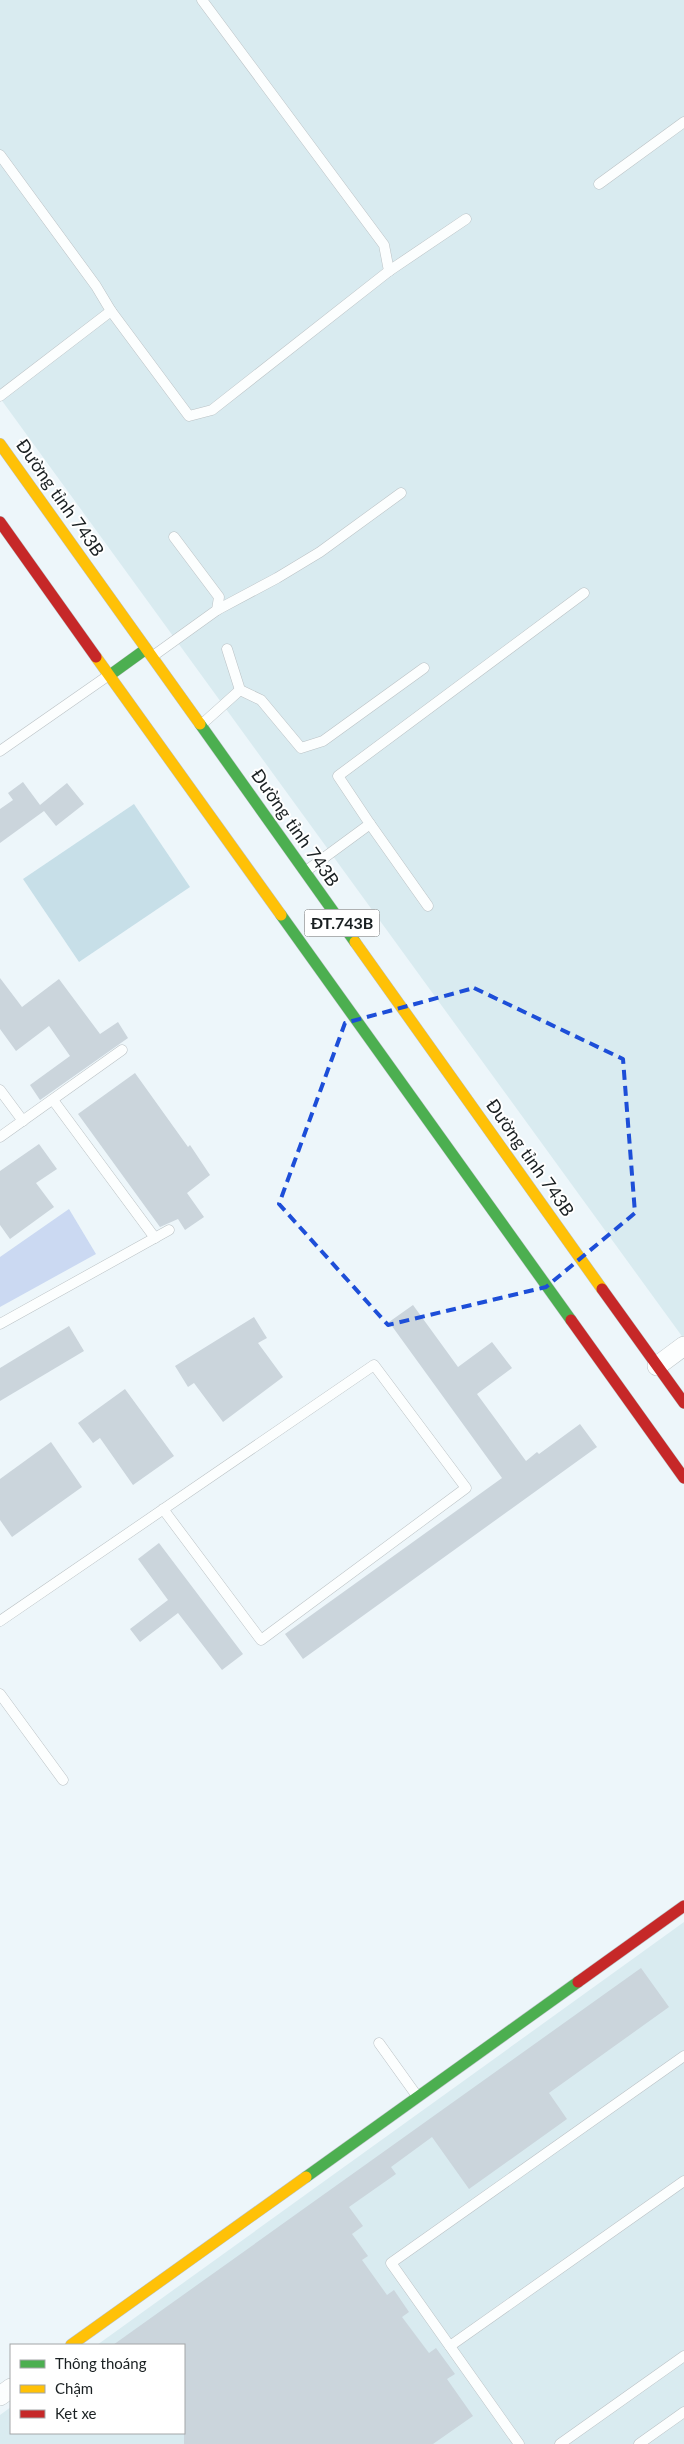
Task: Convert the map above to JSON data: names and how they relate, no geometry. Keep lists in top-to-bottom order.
{
  "streets": {
    "main road": ["Đường tỉnh 743B", "ĐT.743B"]
  },
  "legend": ["Thông thoáng", "Chậm", "Kẹt xe"]
}
